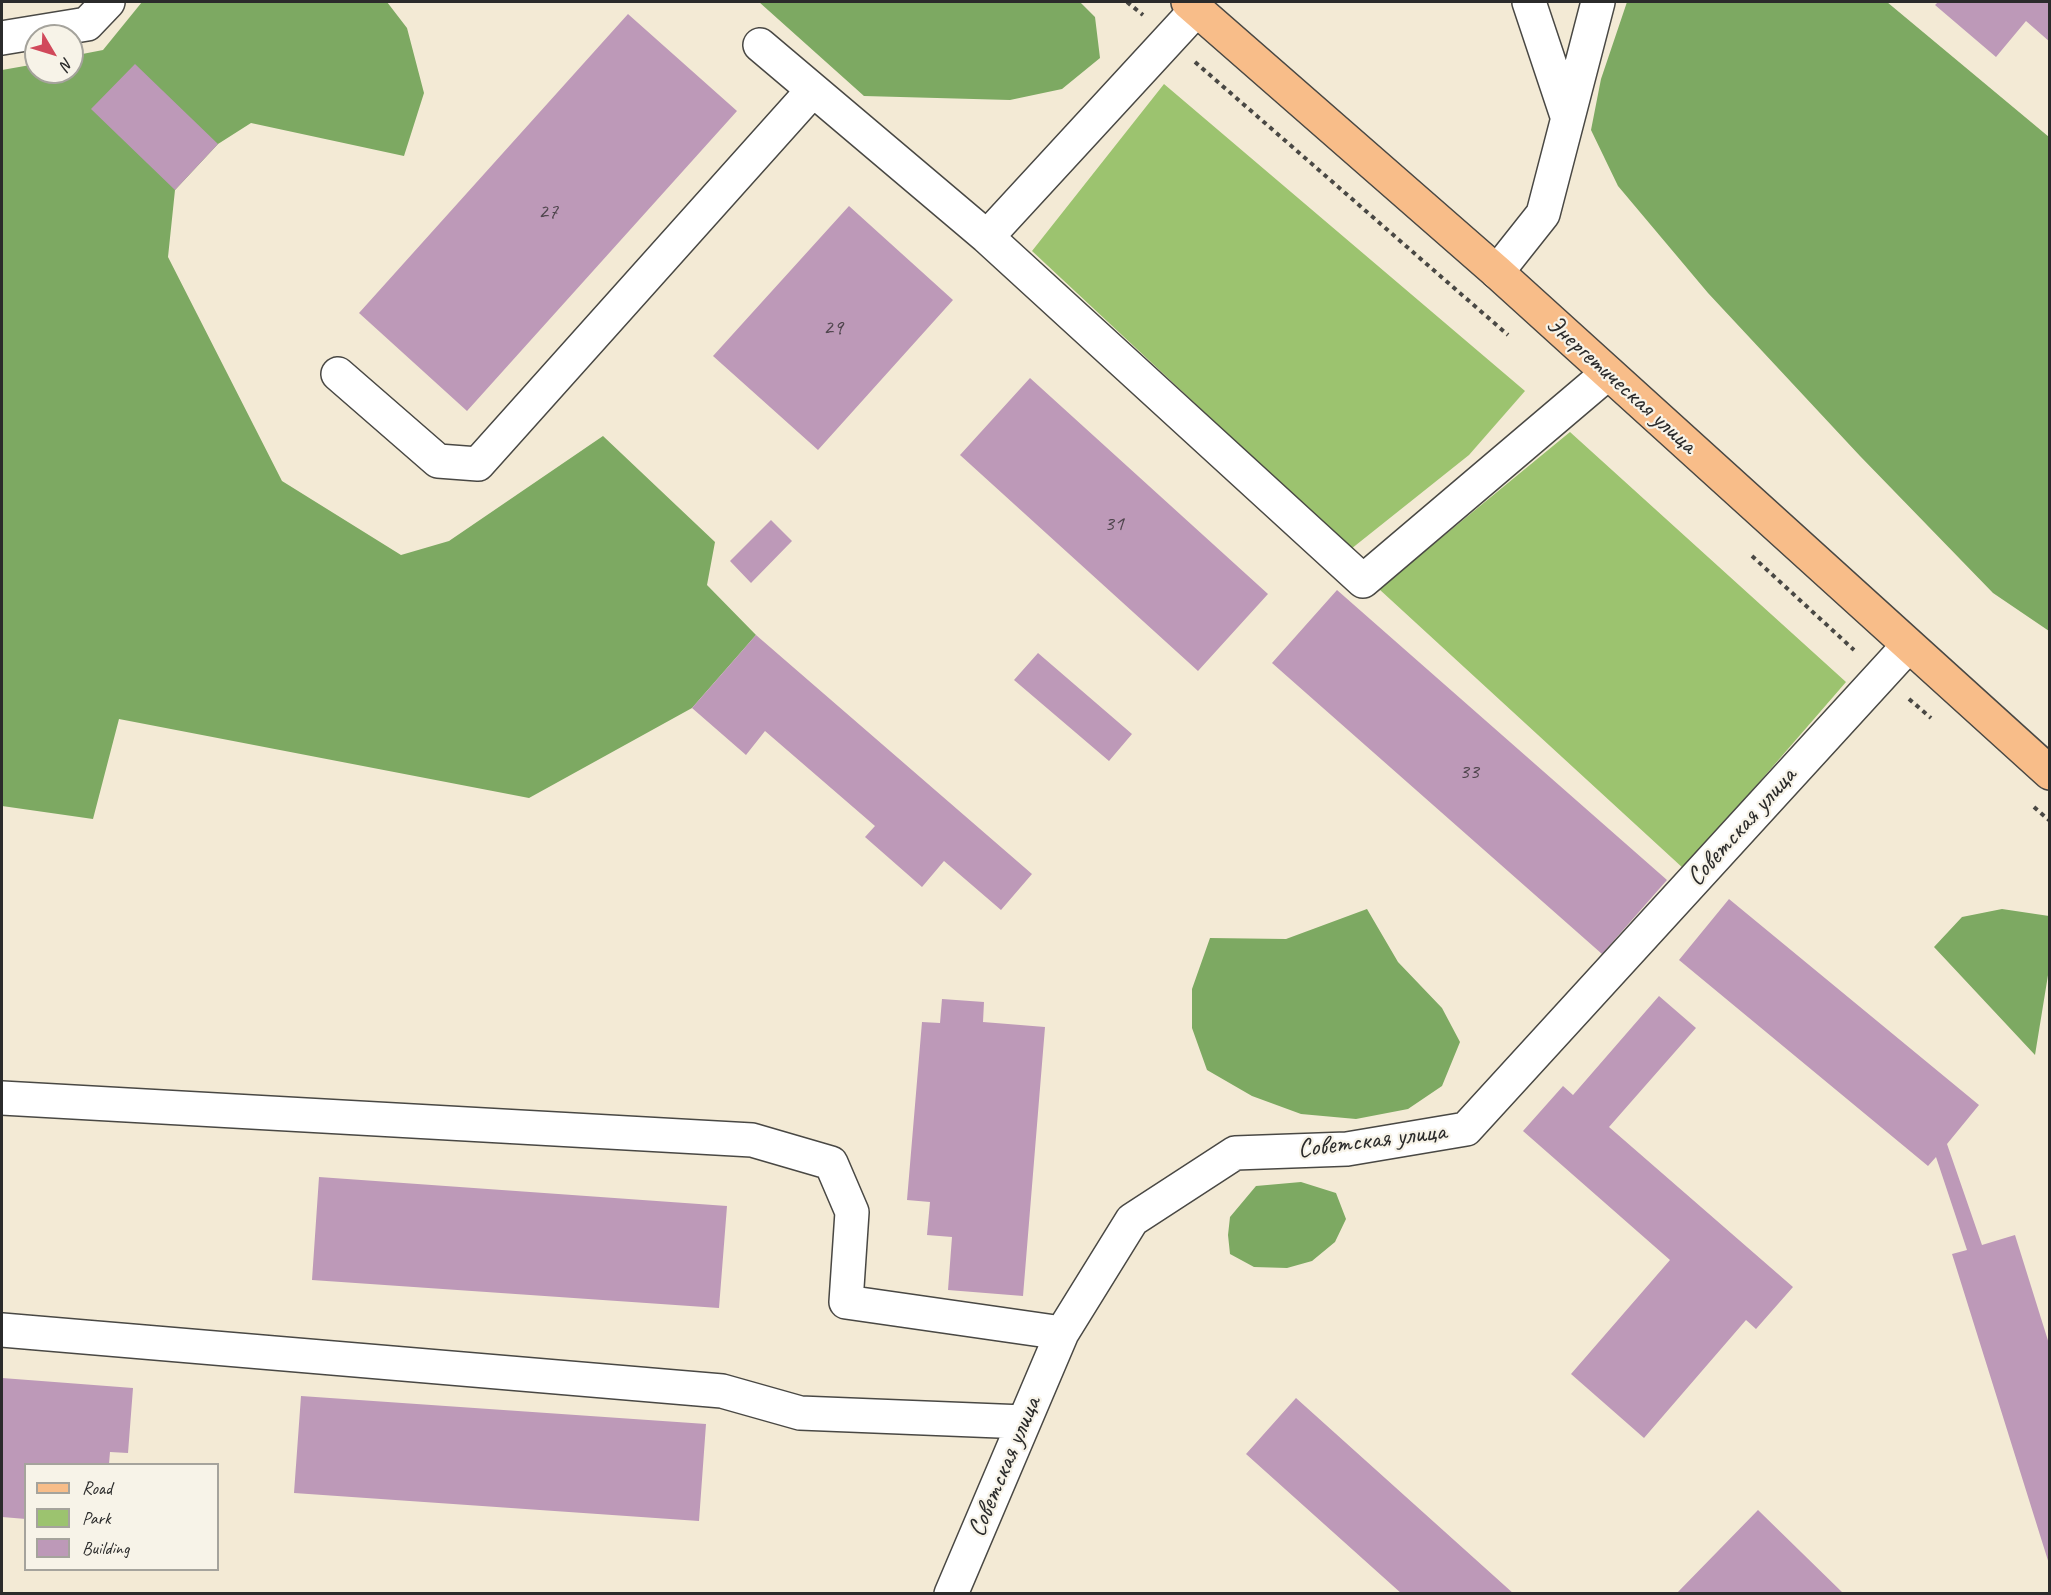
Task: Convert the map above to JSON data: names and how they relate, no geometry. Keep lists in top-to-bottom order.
{
  "streets": {
    "main road": ["Энергетическая улица"],
    "street": ["Советская улица"]
  },
  "crossings": [
    ["Энергетическая улица", "Советская улица"]
  ],
  "house_numbers": [
    "27",
    "29",
    "31",
    "33"
  ],
  "legend": ["Road", "Park", "Building"],
  "north": "bottom right"
}
